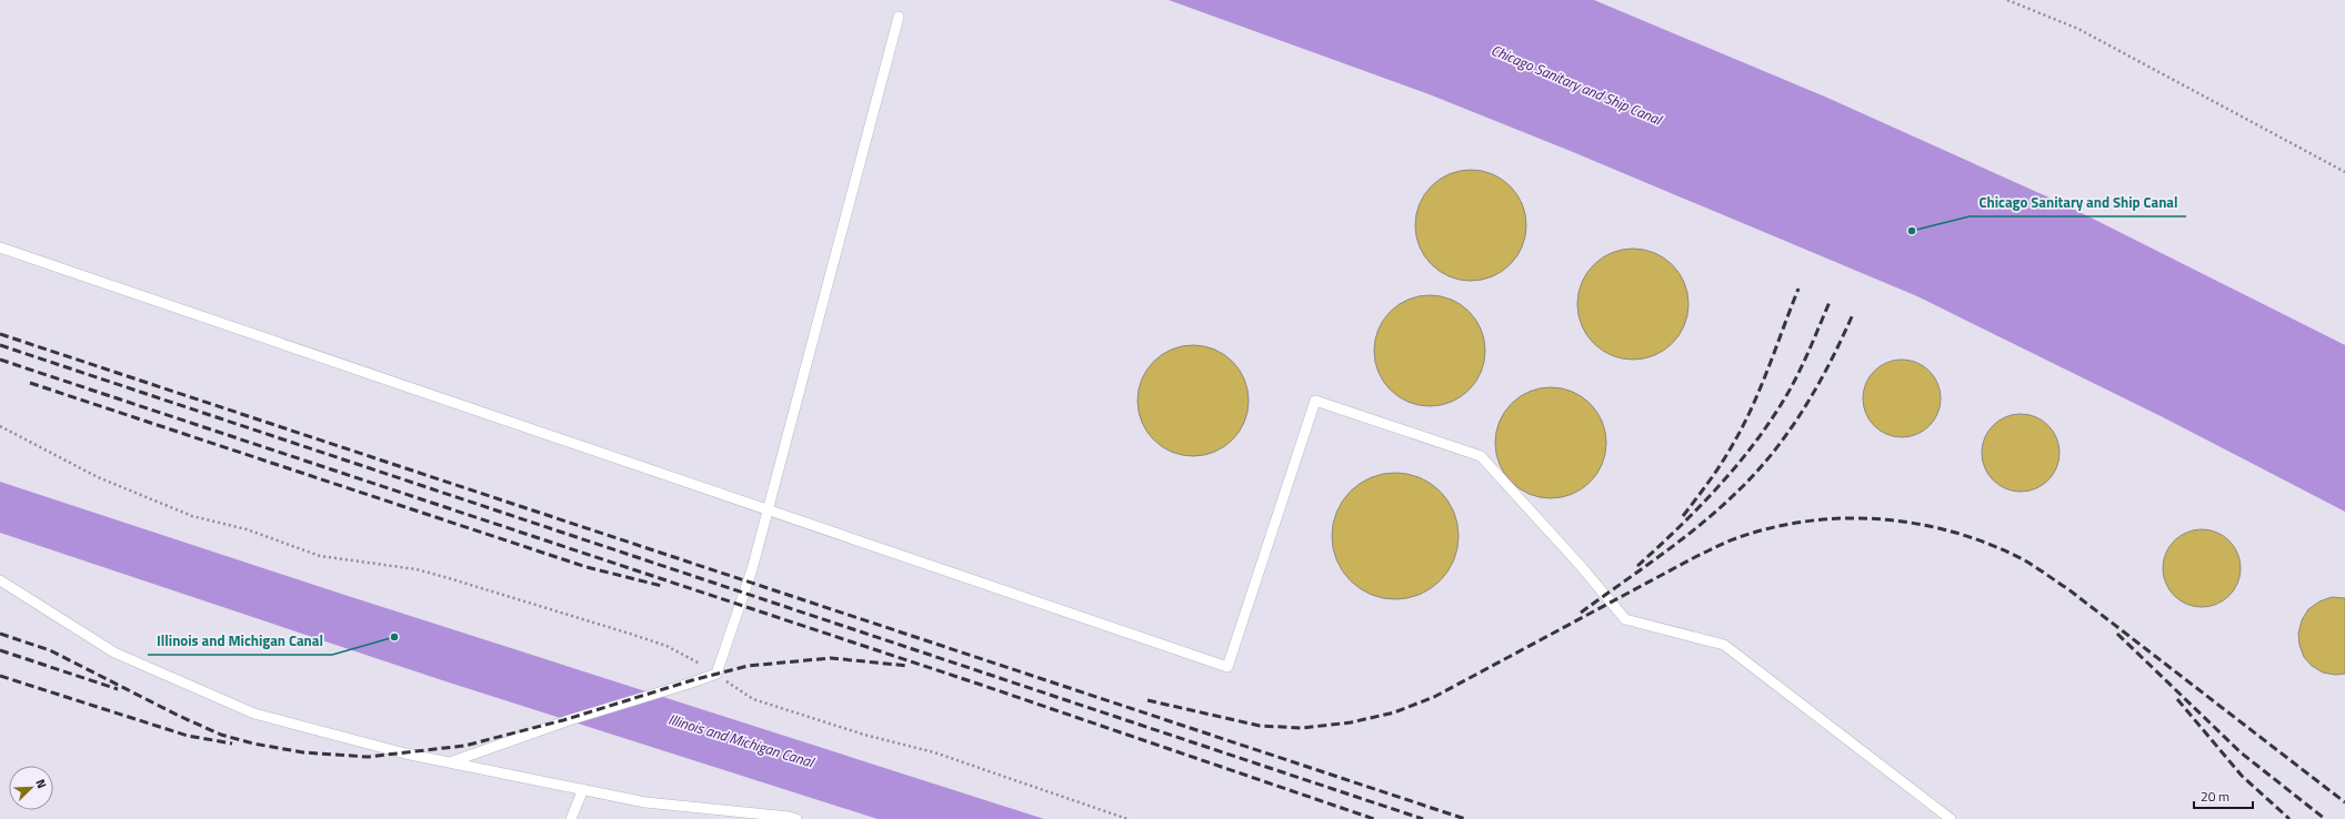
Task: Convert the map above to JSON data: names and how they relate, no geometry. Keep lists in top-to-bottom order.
{
  "water": ["Chicago Sanitary and Ship Canal", "Illinois and Michigan Canal"],
  "places": ["Chicago Sanitary and Ship Canal", "Illinois and Michigan Canal"],
  "scale_bar": "20 m",
  "north": "top right"
}
